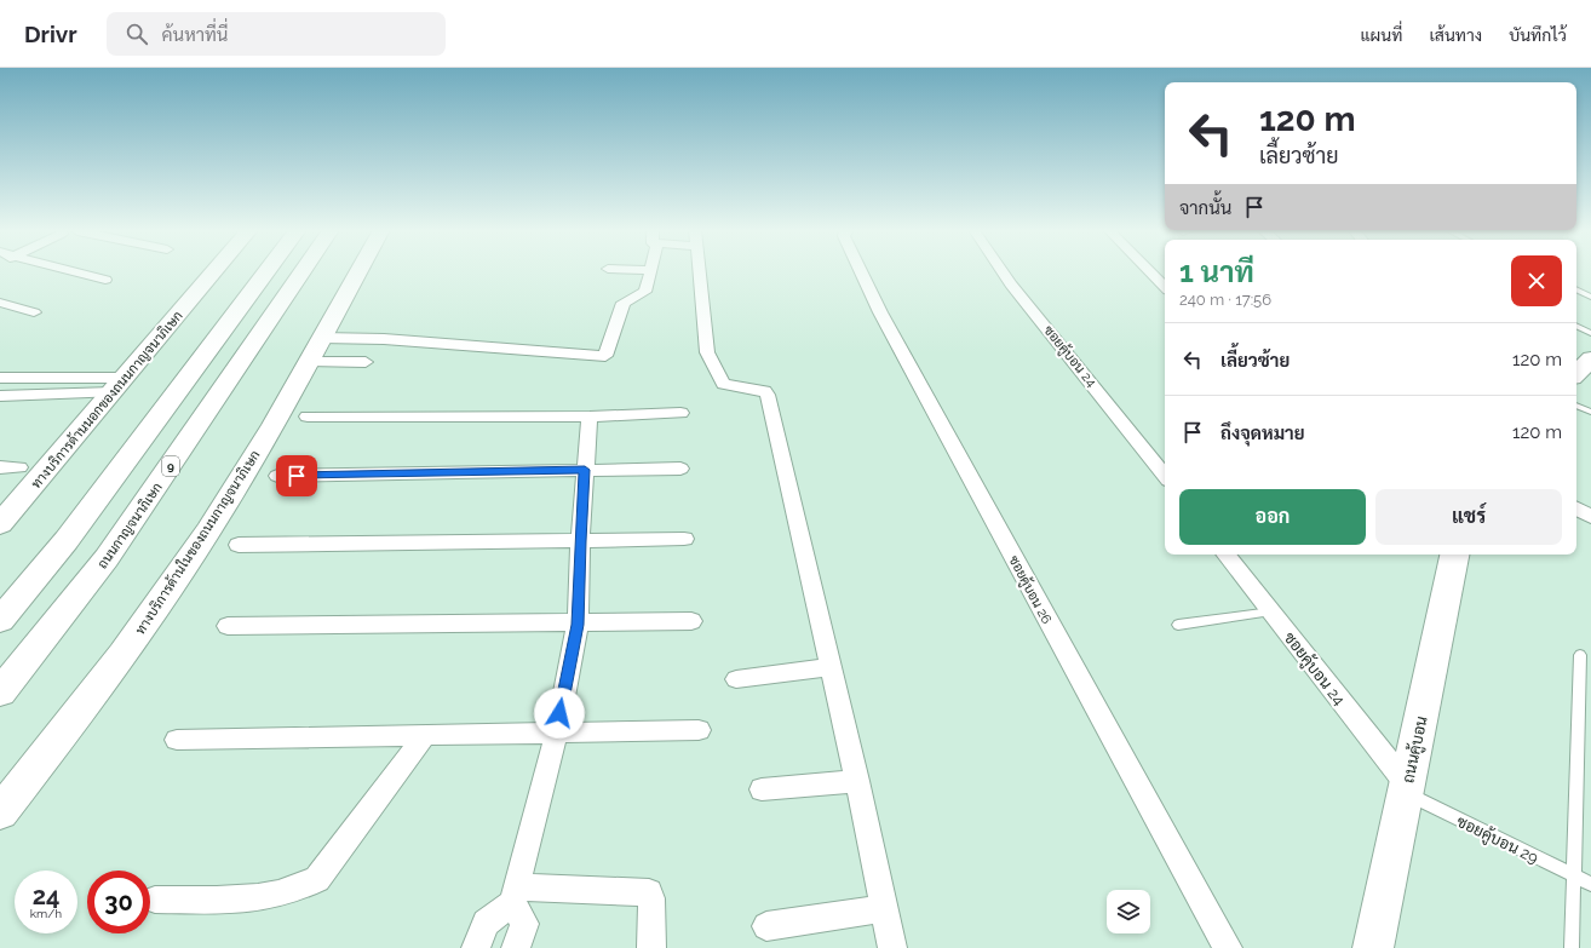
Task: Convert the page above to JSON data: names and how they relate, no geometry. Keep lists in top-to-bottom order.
{
  "streets": {
    "main road": [
      "ทางบริการด้านนอกของถนนกาญจนาภิเษก",
      "9",
      "ถนนกาญจนาภิเษก",
      "ทางบริการด้านในของถนนกาญจนาภิเษก",
      "ถนนคู้บอน"
    ],
    "street": ["ซอยคู้บอน 24", "ซอยคู้บอน 26"],
    "lane": ["ซอยคู้บอน 29"]
  },
  "crossings": [
    ["ซอยคู้บอน 24", "ถนนคู้บอน"],
    ["ซอยคู้บอน 24", "ซอยคู้บอน 29"],
    ["ถนนคู้บอน", "ซอยคู้บอน 29"]
  ],
  "page": {
    "header": "Drivr",
    "search": "ค้นหาที่นี่",
    "nav": ["แผนที่", "เส้นทาง", "บันทึกไว้"],
    "turn": ["120 m", "เลี้ยวซ้าย"],
    "then": "จากนั้น",
    "heading": ["1 นาที", "240 m · 17:56"],
    "list": [
      {
        "name": "เลี้ยวซ้าย",
        "value": "120 m"
      },
      {
        "name": "ถึงจุดหมาย",
        "value": "120 m"
      }
    ],
    "buttons": ["ออก", "แชร์"],
    "speed": "24 km/h",
    "limit": "30"
  }
}
